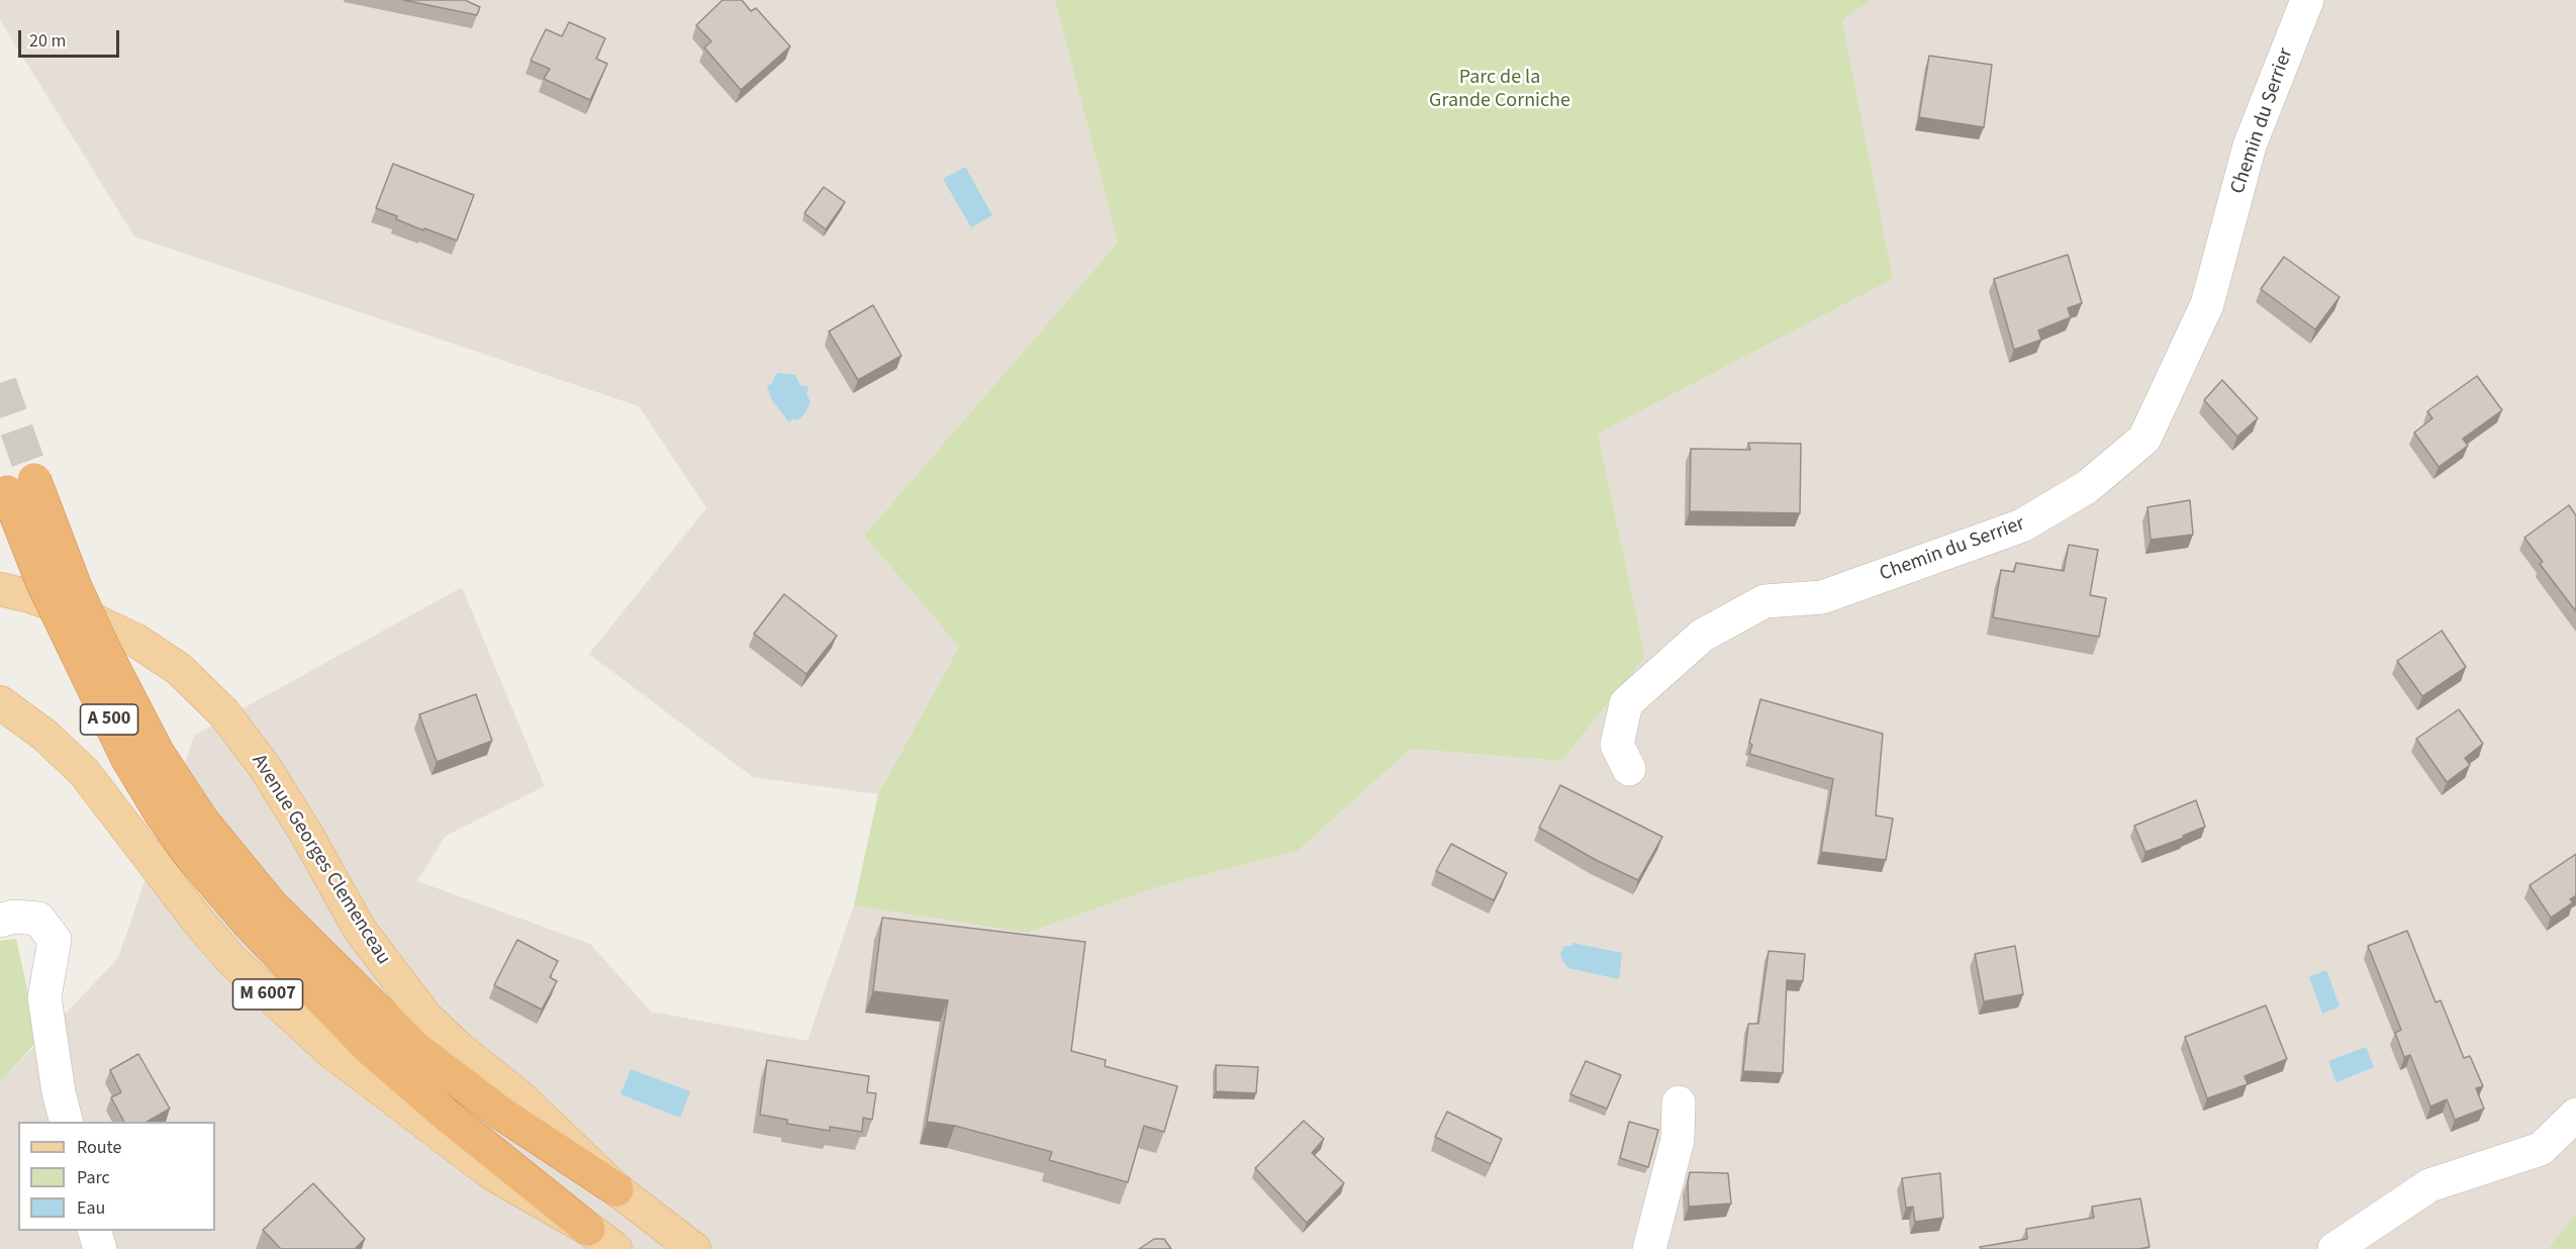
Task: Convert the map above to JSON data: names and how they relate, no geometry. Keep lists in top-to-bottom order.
{
  "streets": {
    "highway": ["A 500"],
    "main road": ["Avenue Georges Clemenceau", "M 6007"],
    "street": ["Chemin du Serrier"]
  },
  "crossings": [
    ["A 500", "Avenue Georges Clemenceau"],
    ["A 500", "M 6007"]
  ],
  "parks": ["Parc de la Grande Corniche"],
  "legend": ["Route", "Parc", "Eau"],
  "scale_bar": "20 m"
}
